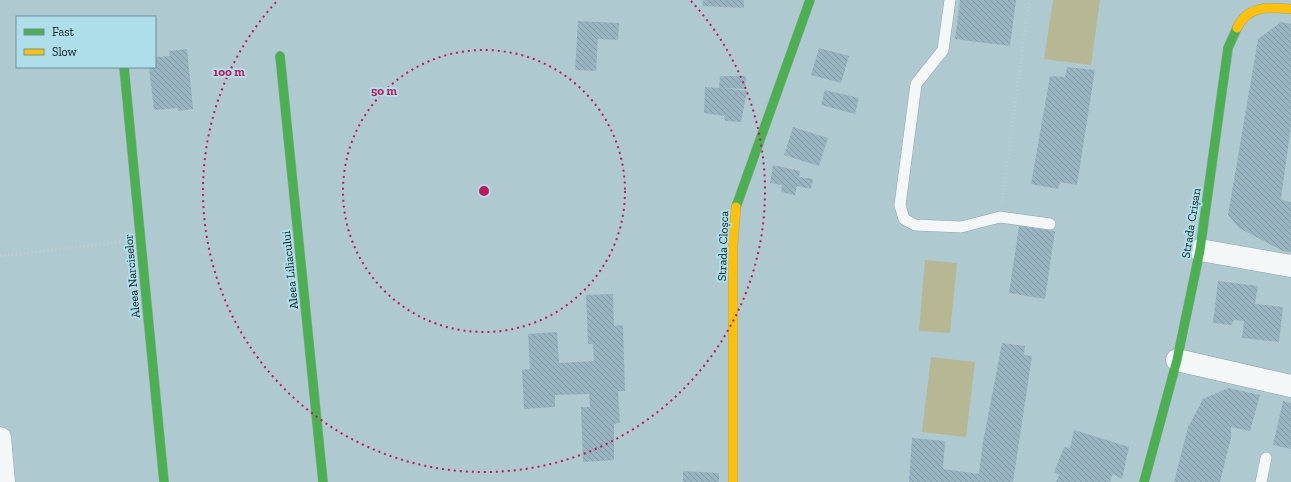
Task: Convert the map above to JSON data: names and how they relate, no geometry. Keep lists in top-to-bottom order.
{
  "streets": {
    "street": [
      "Strada Crișan",
      "Strada Cloșca",
      "Aleea Liliacului",
      "Aleea Narciselor"
    ]
  },
  "legend": ["Fast", "Slow"],
  "rings": ["100 m", "50 m"]
}
